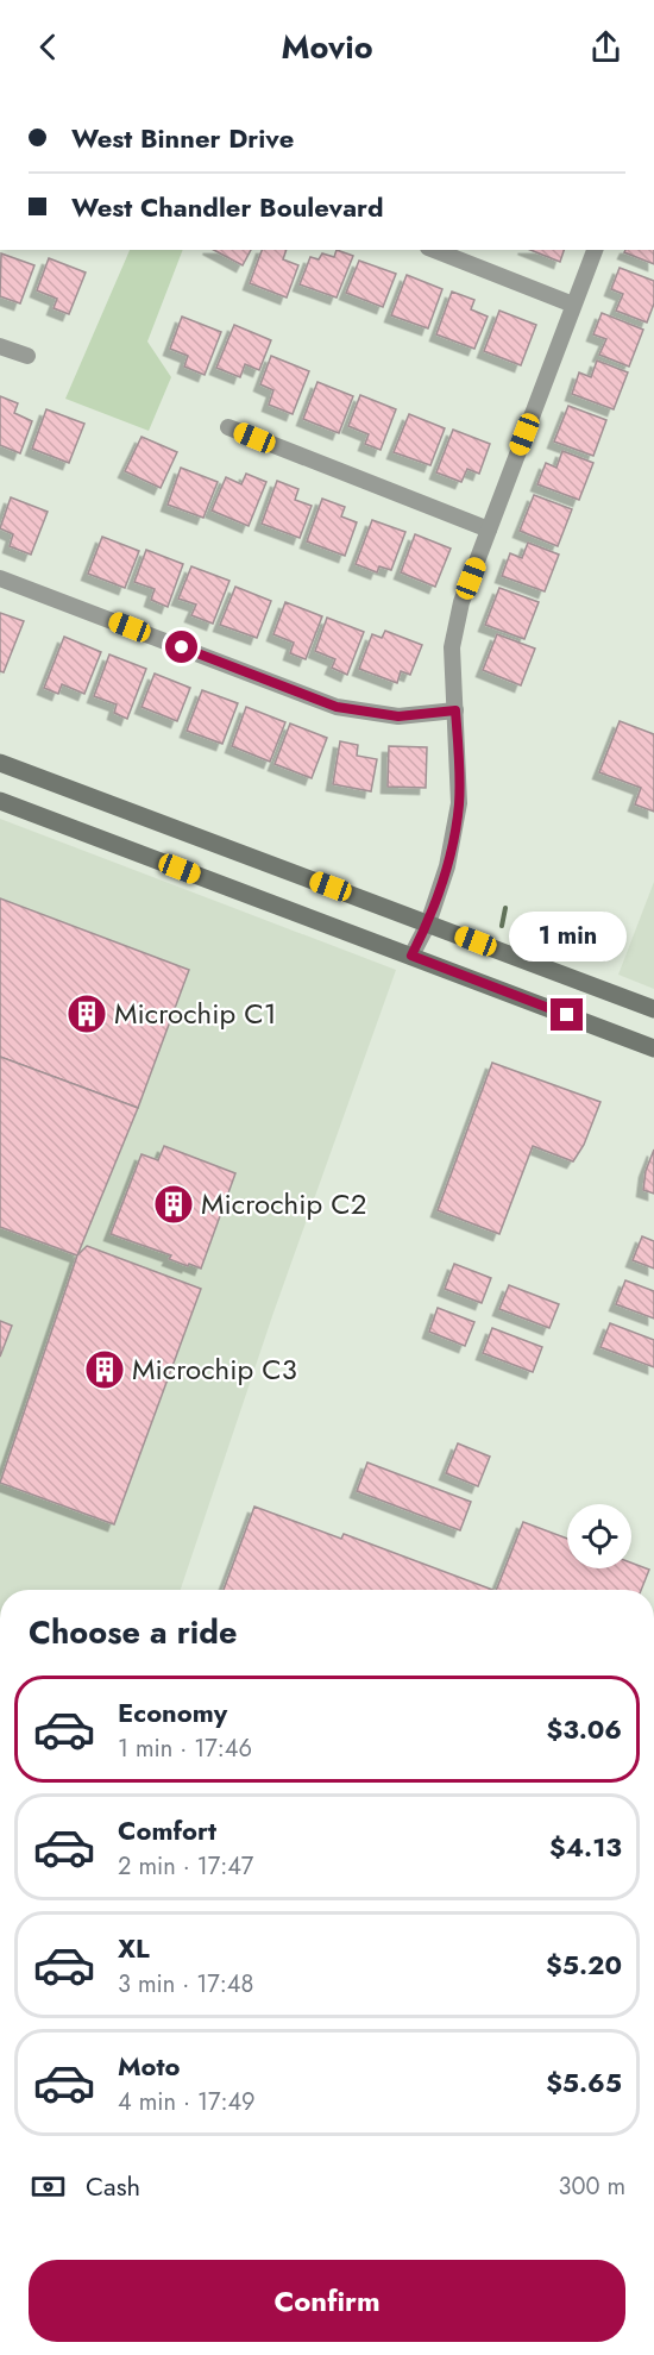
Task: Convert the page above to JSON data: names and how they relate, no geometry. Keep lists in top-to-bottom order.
{
  "places": {
    "building": ["Microchip C1", "Microchip C2", "Microchip C3"]
  },
  "page": {
    "header": "Movio",
    "banner": ["West Binner Drive", "West Chandler Boulevard"],
    "bubble": "1 min",
    "heading": "Choose a ride",
    "list": [
      {
        "name": "Economy",
        "note": "1 min · 17:46",
        "value": "$3.06"
      },
      {
        "name": "Comfort",
        "note": "2 min · 17:47",
        "value": "$4.13"
      },
      {
        "name": "XL",
        "note": "3 min · 17:48",
        "value": "$5.20"
      },
      {
        "name": "Moto",
        "note": "4 min · 17:49",
        "value": "$5.65"
      }
    ],
    "pay": ["Cash", "300 m"],
    "buttons": "Confirm"
  }
}
